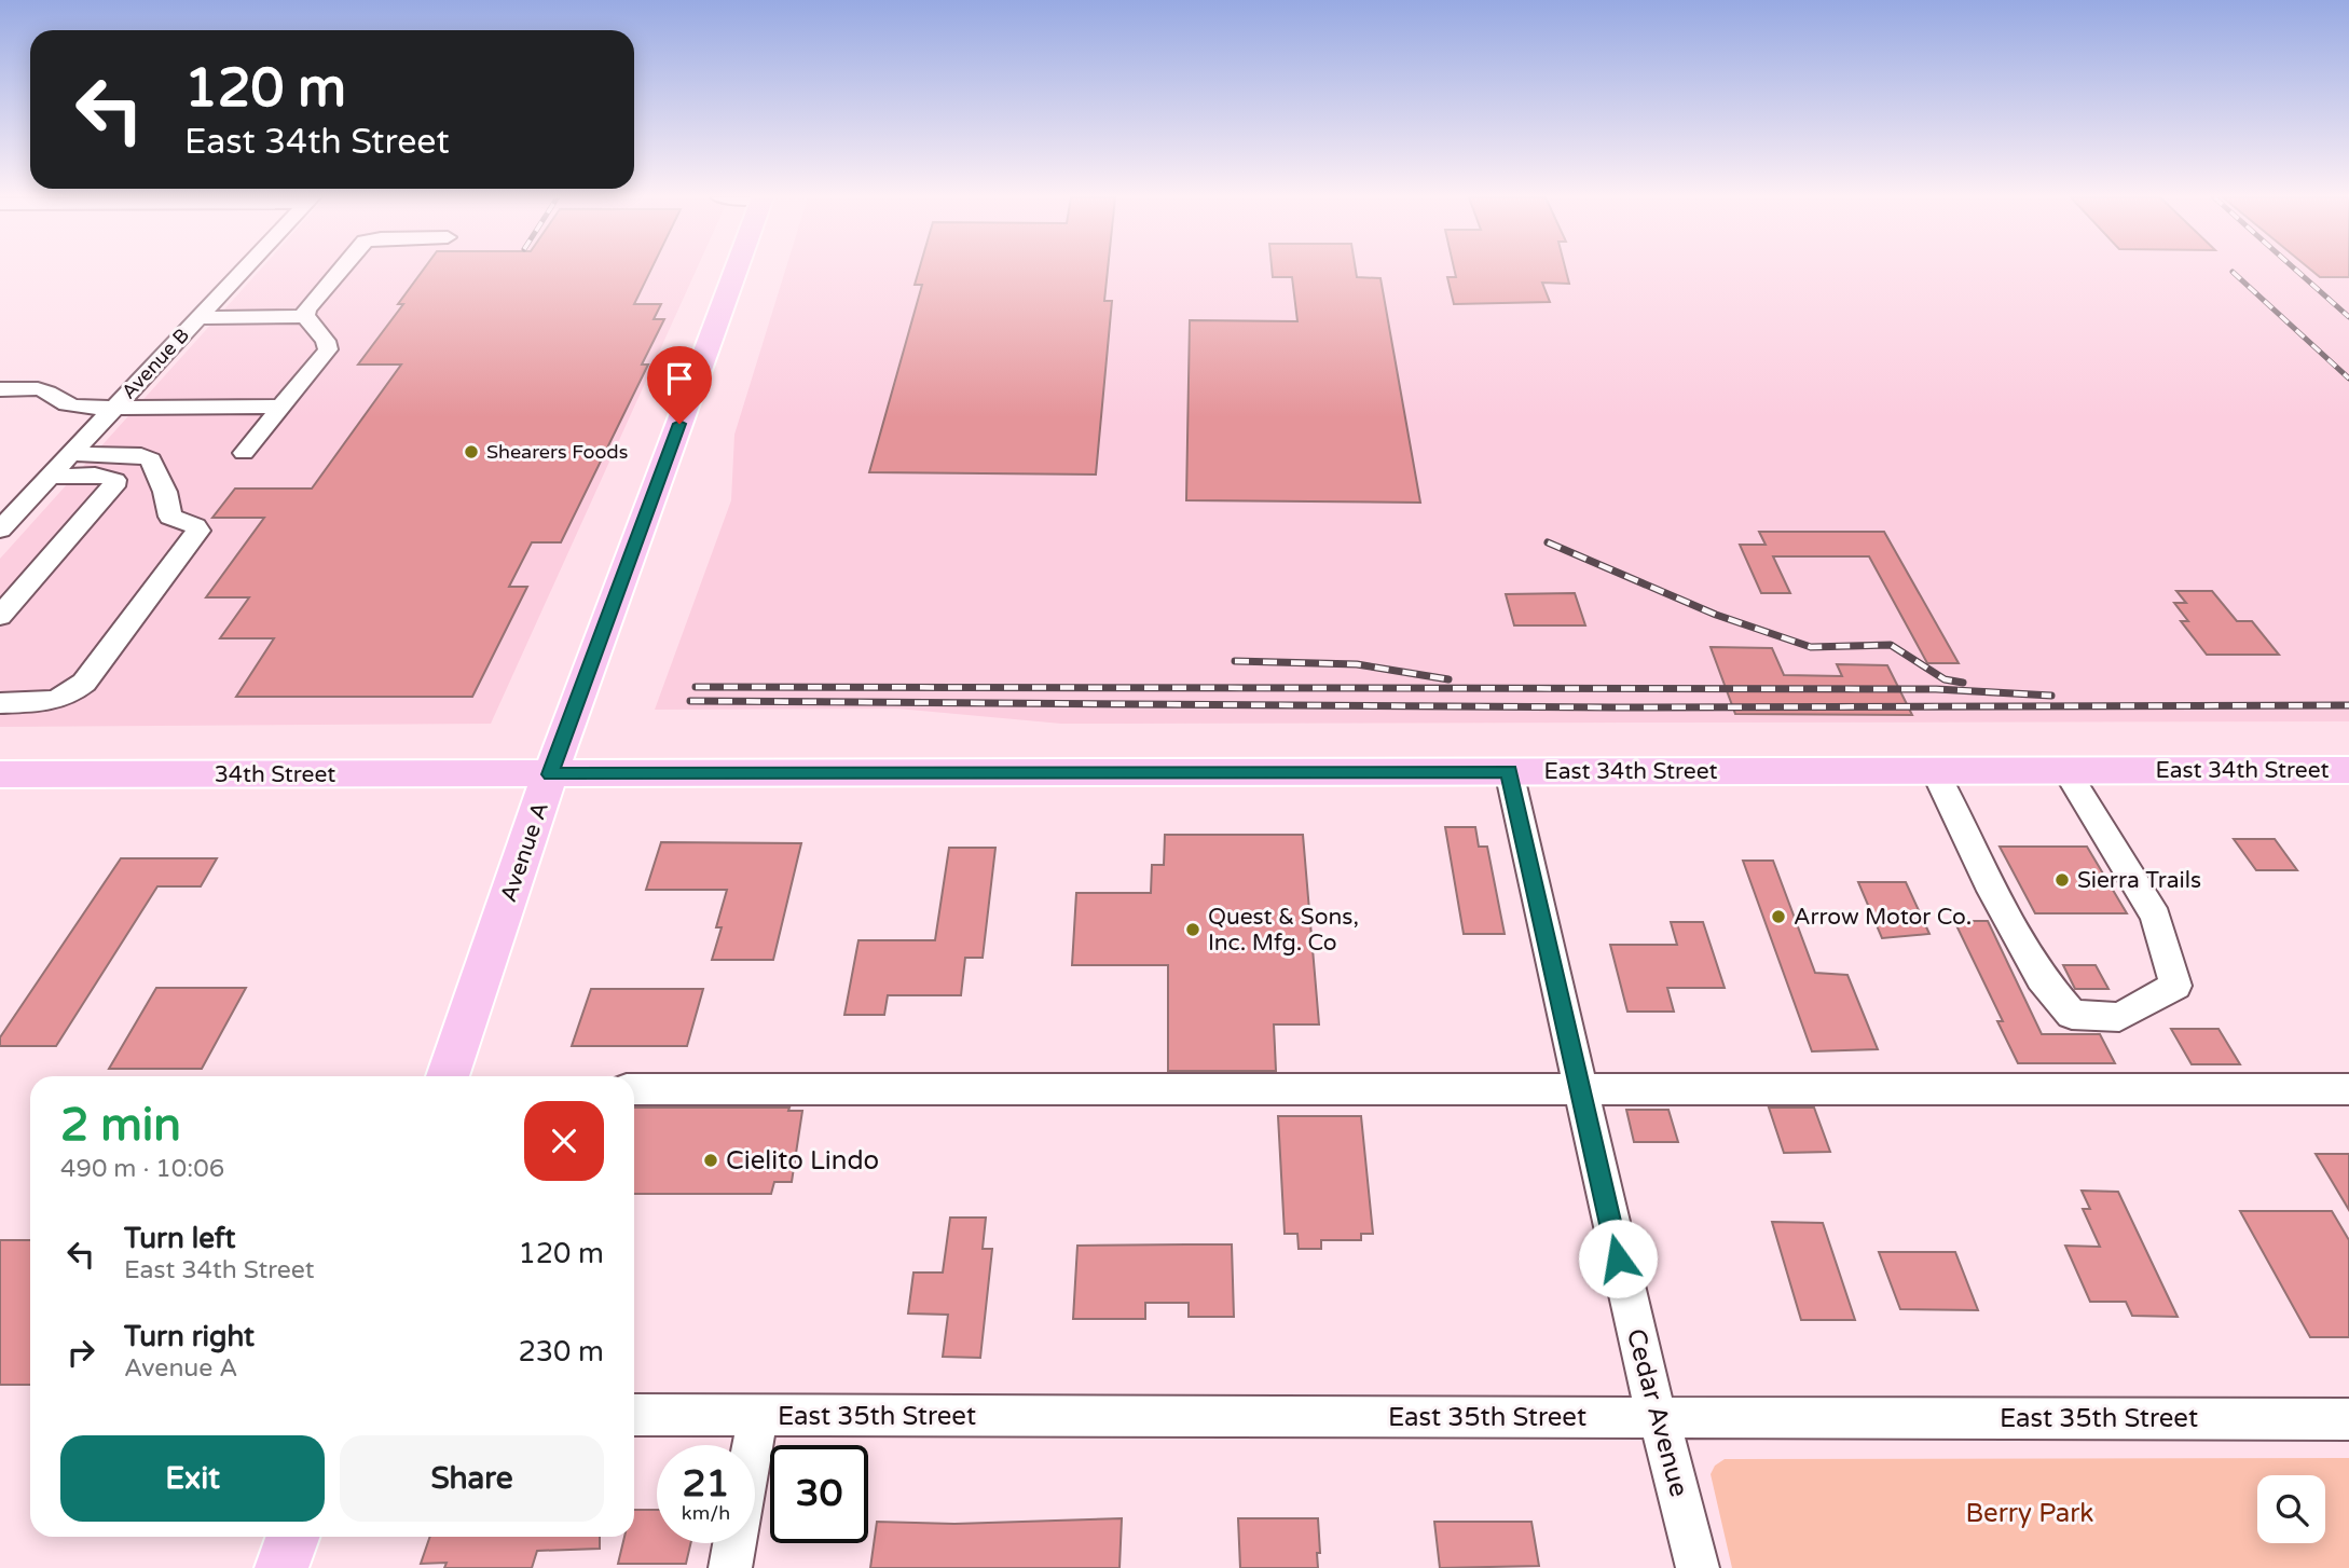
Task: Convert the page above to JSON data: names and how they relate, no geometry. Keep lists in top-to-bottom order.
{
  "streets": {
    "main road": ["East 34th Street", "34th Street", "Avenue A"],
    "street": ["Avenue B", "Cedar Avenue", "East 35th Street"]
  },
  "crossings": [
    ["East 34th Street", "34th Street"],
    ["East 34th Street", "Avenue A"],
    ["East 34th Street", "Cedar Avenue"],
    ["34th Street", "Avenue A"],
    ["Cedar Avenue", "East 35th Street"]
  ],
  "parks": ["Berry Park"],
  "places": [
    "Shearers Foods",
    "Sierra Trails",
    "Arrow Motor Co.",
    "Quest & Sons, Inc. Mfg. Co",
    "Cielito Lindo"
  ],
  "page": {
    "turn": ["120 m", "East 34th Street"],
    "heading": ["2 min", "490 m · 10:06"],
    "list": [
      {
        "name": "Turn left",
        "note": "East 34th Street",
        "value": "120 m"
      },
      {
        "name": "Turn right",
        "note": "Avenue A",
        "value": "230 m"
      }
    ],
    "buttons": ["Exit", "Share"],
    "speed": "21 km/h",
    "limit": "30"
  }
}
